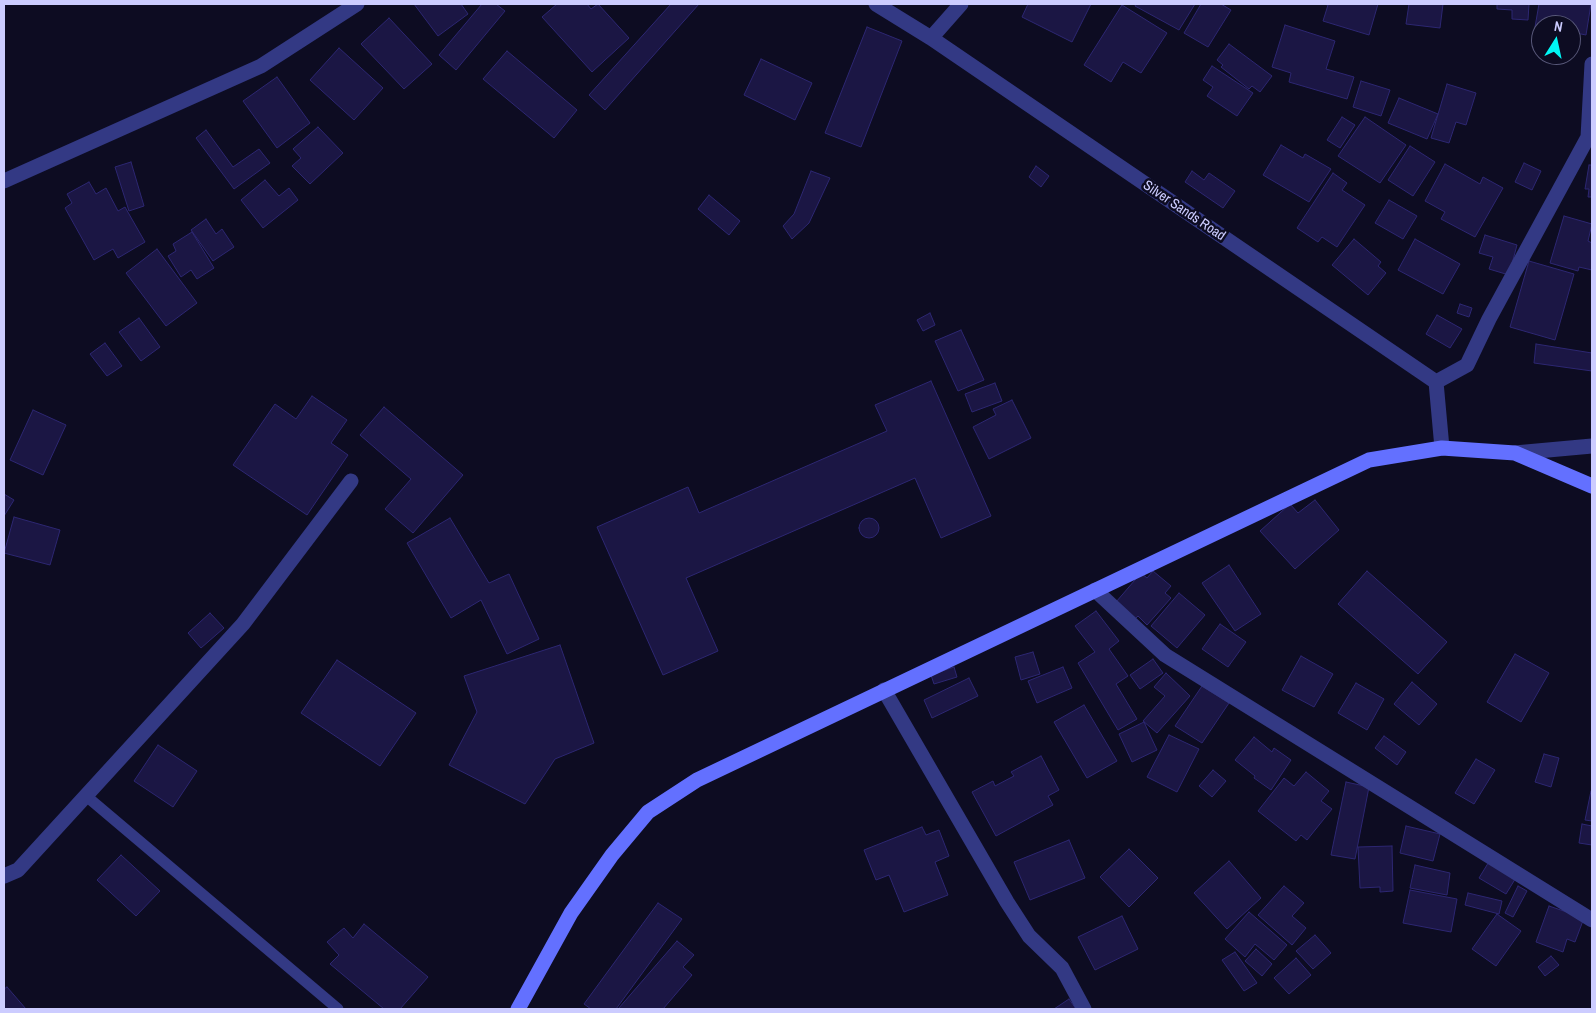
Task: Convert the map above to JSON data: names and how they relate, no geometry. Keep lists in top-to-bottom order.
{
  "streets": {
    "street": ["Silver Sands Road"]
  },
  "north": "top"
}
